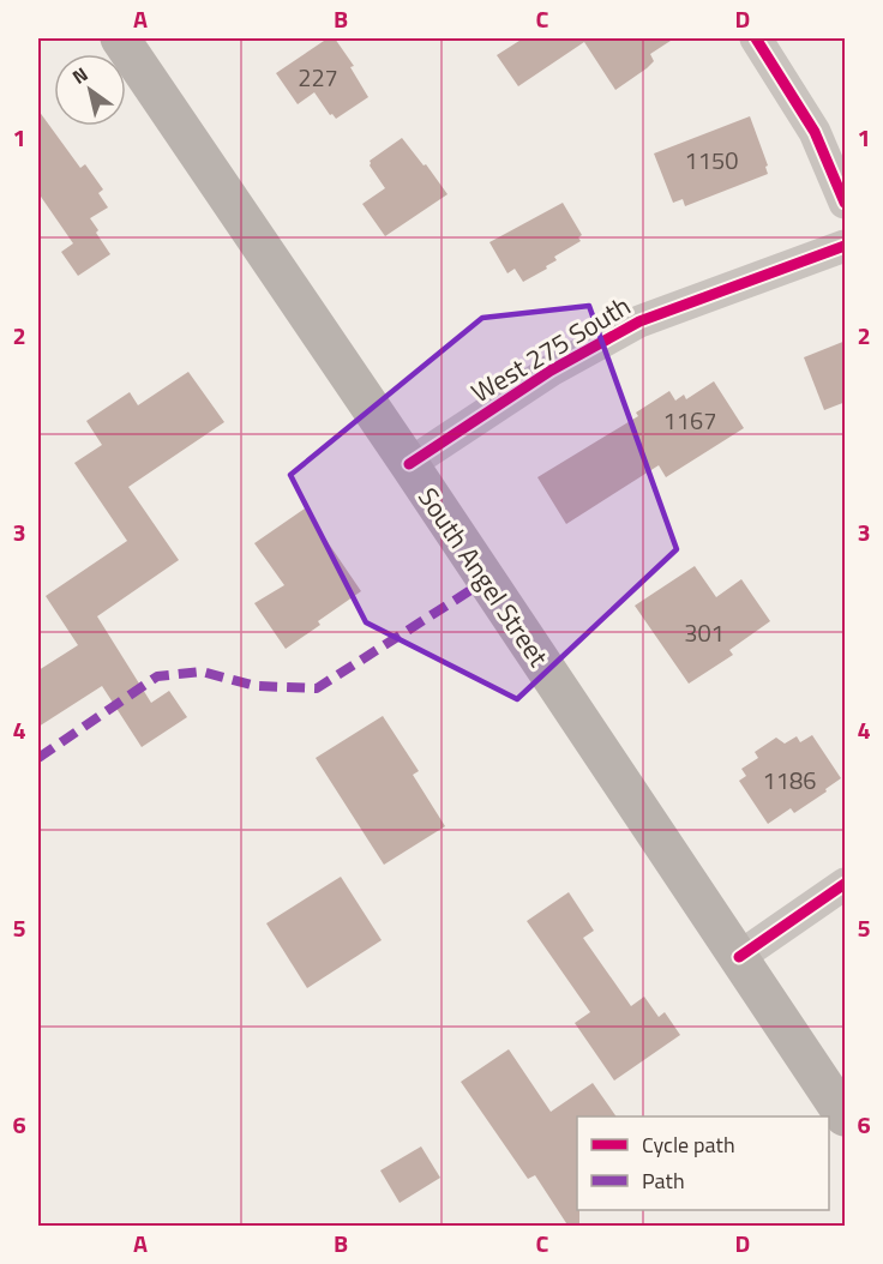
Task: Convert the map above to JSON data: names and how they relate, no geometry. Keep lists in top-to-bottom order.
{
  "streets": {
    "main road": ["South Angel Street"],
    "street": ["West 275 South"]
  },
  "crossings": [
    ["West 275 South", "South Angel Street"]
  ],
  "house_numbers": [
    "227",
    "1150",
    "1167",
    "301",
    "1186"
  ],
  "legend": ["Cycle path", "Path"],
  "north": "top left",
  "grid": {
    "columns": [
      "A",
      "B",
      "C",
      "D"
    ],
    "rows": [
      "1",
      "2",
      "3",
      "4",
      "5",
      "6"
    ]
  }
}
